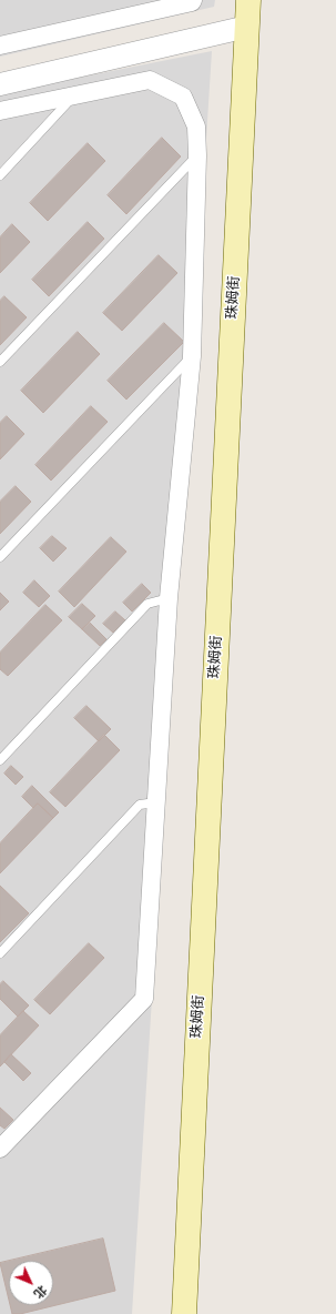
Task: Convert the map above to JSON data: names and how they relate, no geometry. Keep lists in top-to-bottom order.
{
  "streets": {
    "main road": ["珠姆街"]
  },
  "north": "bottom right"
}
